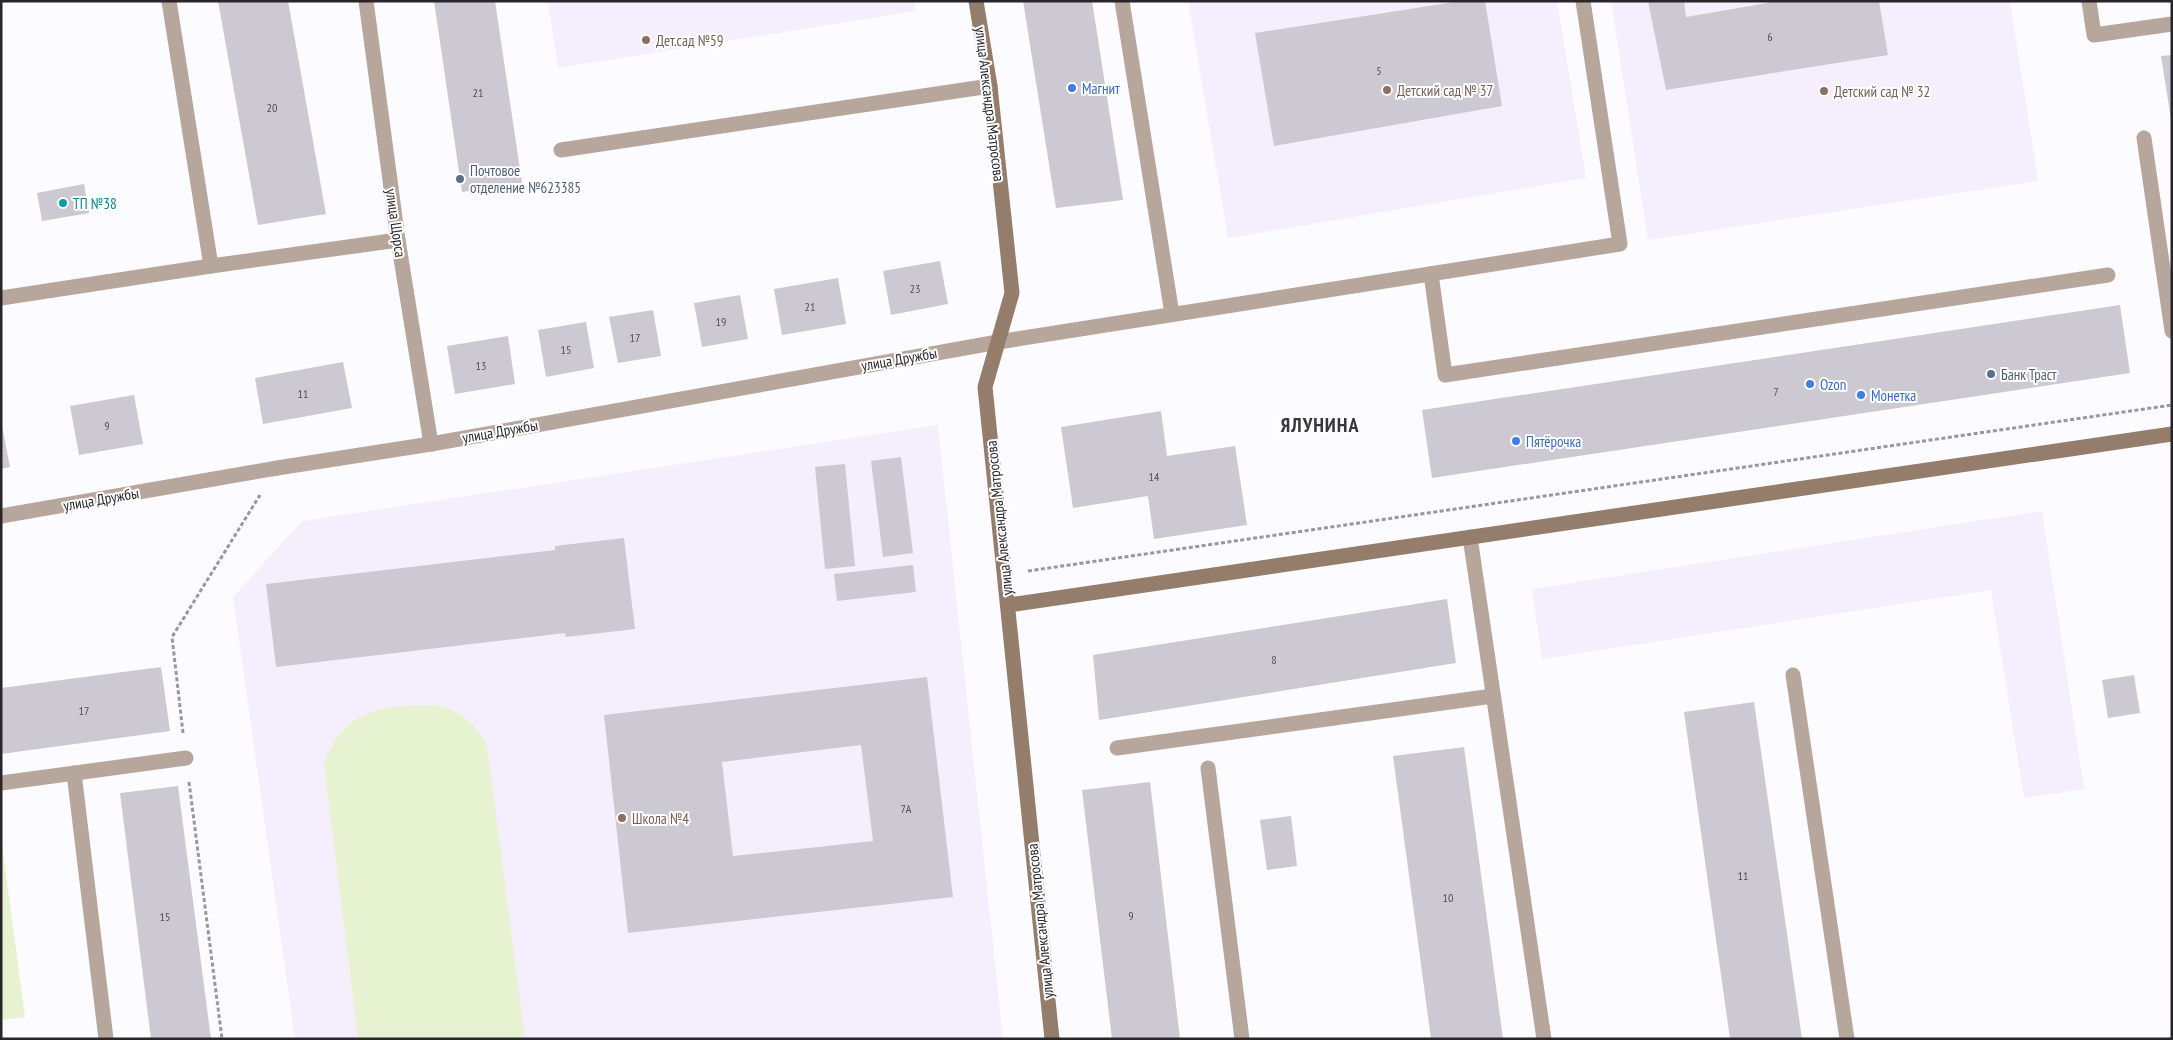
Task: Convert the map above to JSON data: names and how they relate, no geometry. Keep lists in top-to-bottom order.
{
  "streets": {
    "street": ["улица Александра Матросова", "улица Щорса", "улица Дружбы"]
  },
  "crossings": [
    ["улица Александра Матросова", "улица Дружбы"],
    ["улица Щорса", "улица Дружбы"]
  ],
  "districts": ["ЯЛУНИНА"],
  "places": [
    "Дет.сад №59",
    "Магнит",
    "Детский сад № 37",
    "Детский сад № 32",
    "Почтовое отделение №623385",
    "ТП №38",
    "Банк Траст",
    "Ozon",
    "Монетка",
    "Пятёрочка",
    "Школа №4"
  ],
  "house_numbers": [
    "6",
    "5",
    "21",
    "20",
    "23",
    "21",
    "19",
    "17",
    "15",
    "13",
    "7",
    "11",
    "9",
    "14",
    "8",
    "17",
    "7А",
    "11",
    "10",
    "9",
    "15"
  ]
}
